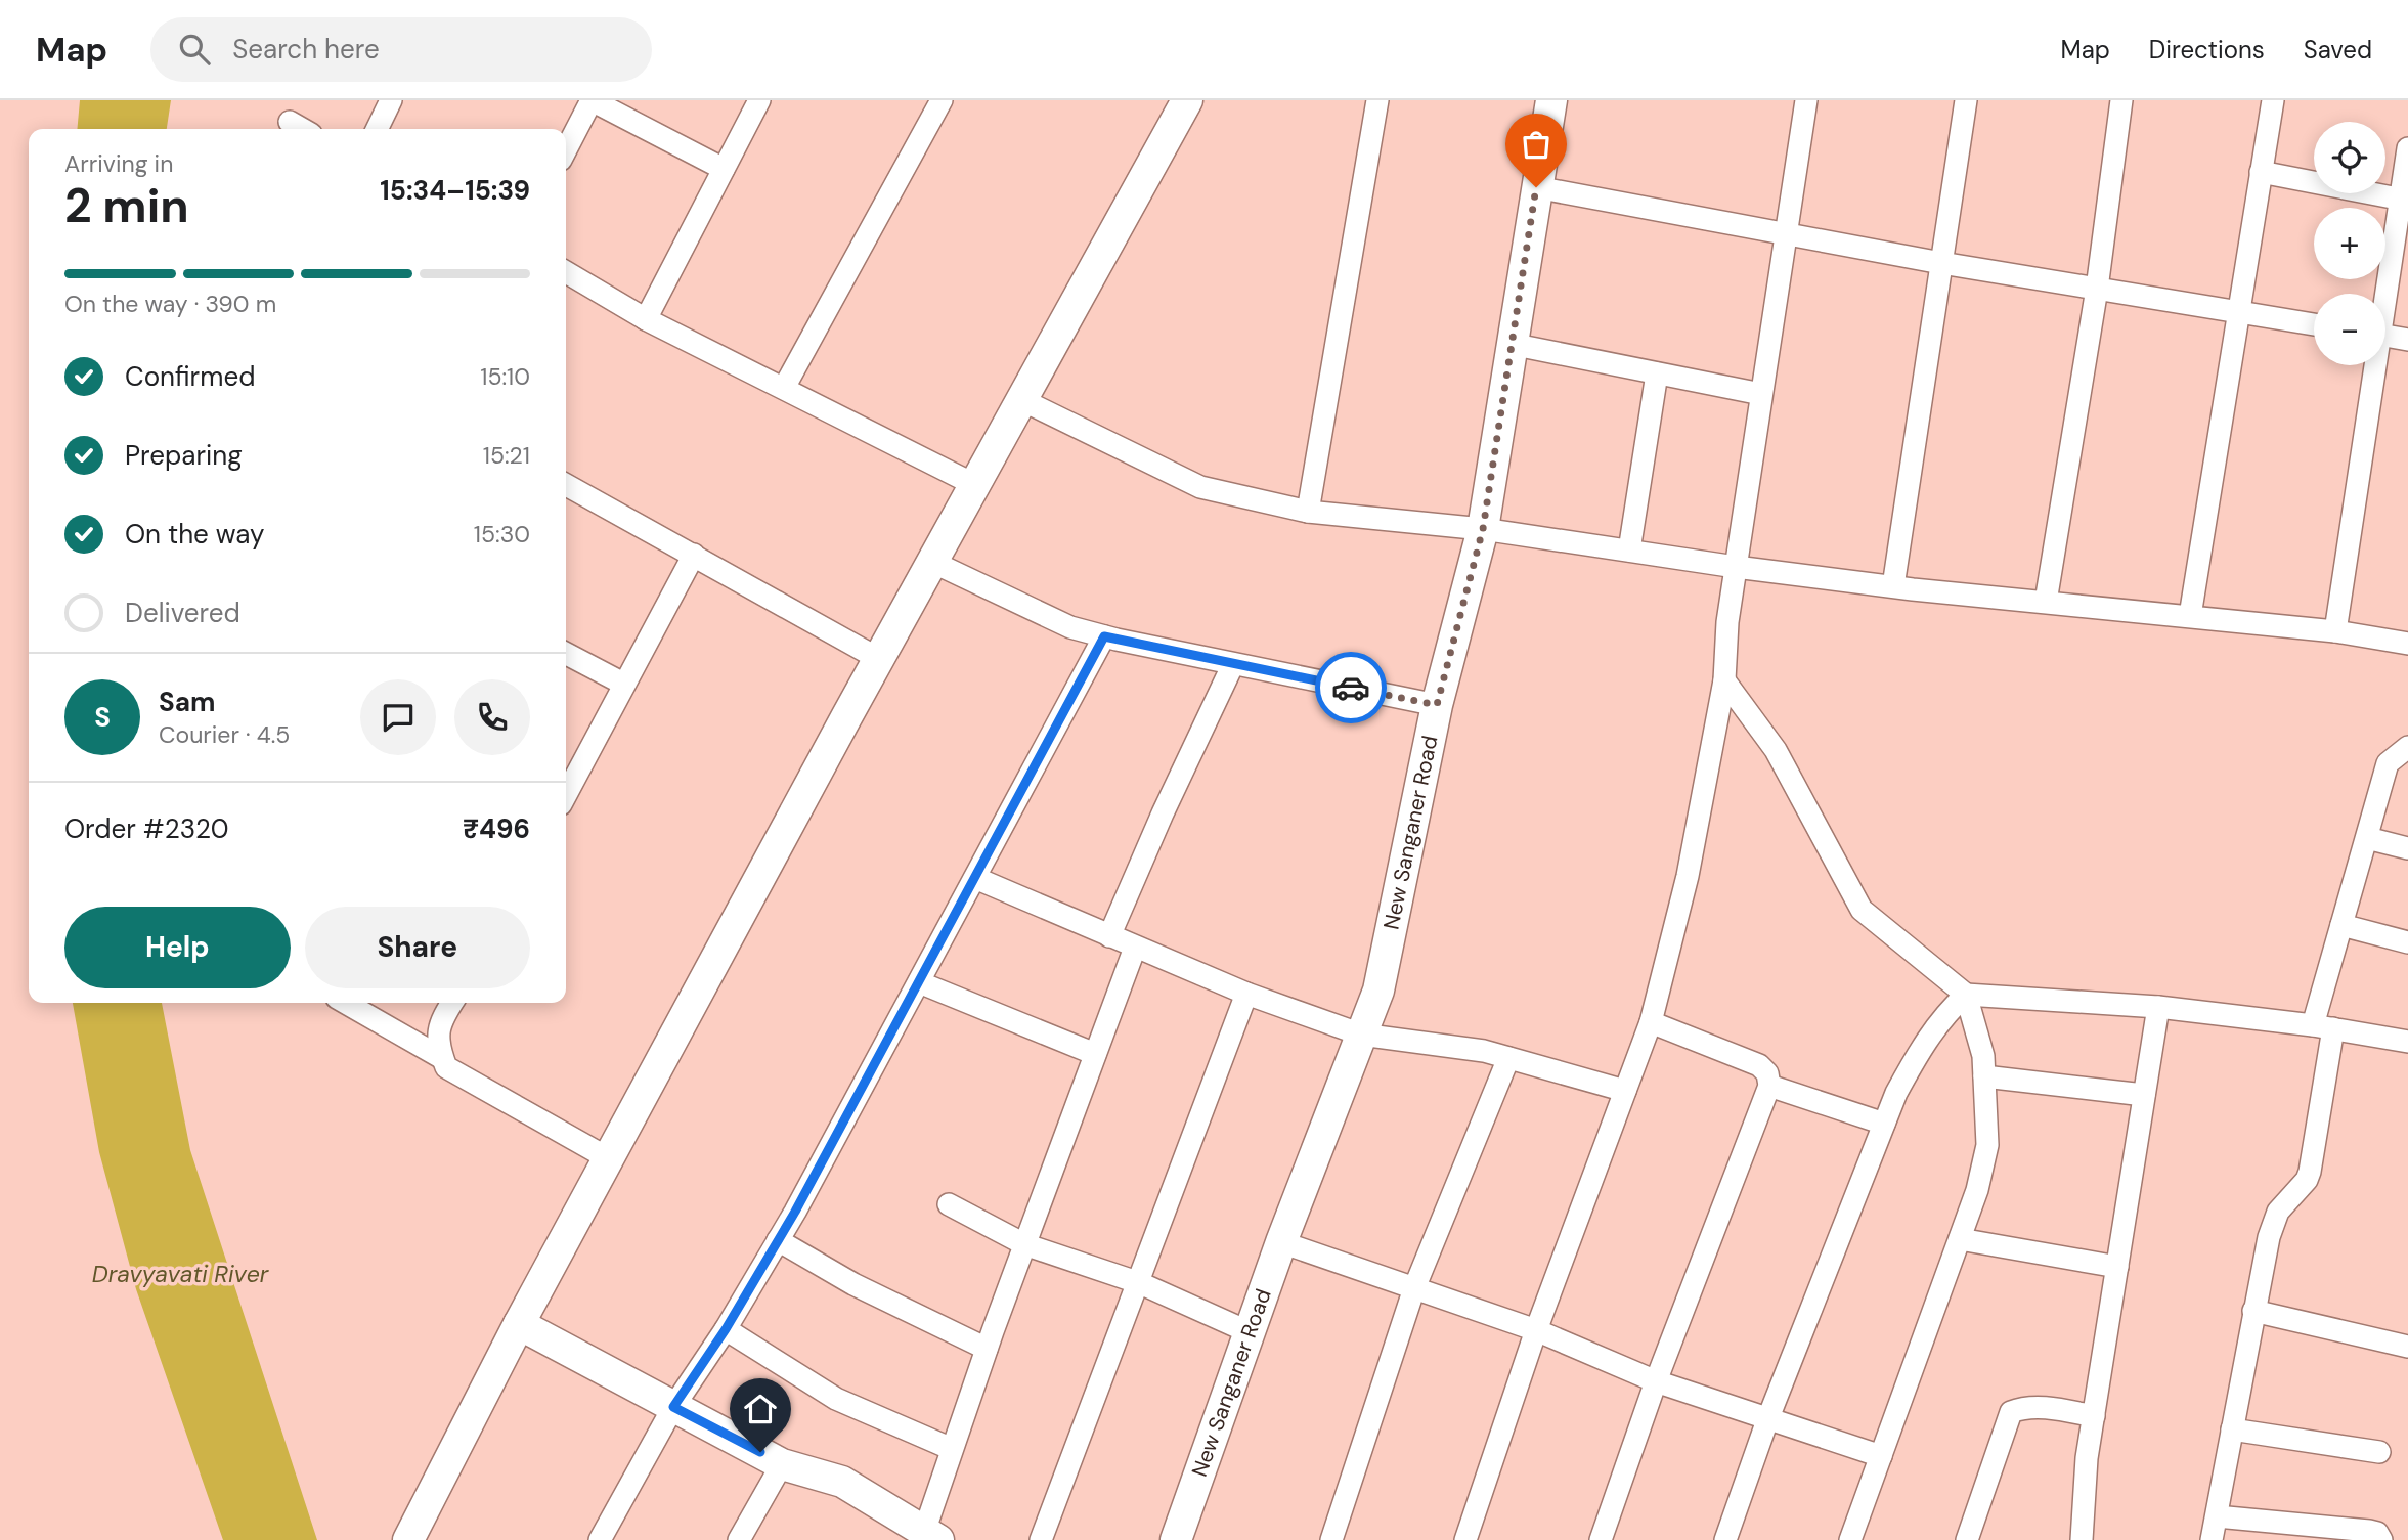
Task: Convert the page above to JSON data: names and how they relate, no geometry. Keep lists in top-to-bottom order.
{
  "streets": {
    "street": ["New Sanganer Road"]
  },
  "water": ["Dravyavati River"],
  "page": {
    "header": "Map",
    "search": "Search here",
    "nav": ["Map", "Directions", "Saved"],
    "map_buttons": ["+", "−"],
    "heading": ["2 min", "Arriving in", "15:34–15:39"],
    "panel": [
      "Sam",
      "Courier · 4.5",
      "Order #2320",
      "₹496"
    ],
    "bar": "On the way · 390 m",
    "list": [
      ["Confirmed", "15:10"],
      ["Preparing", "15:21"],
      ["On the way", "15:30"],
      "Delivered"
    ],
    "round": "S",
    "buttons": ["Help", "Share"]
  }
}
